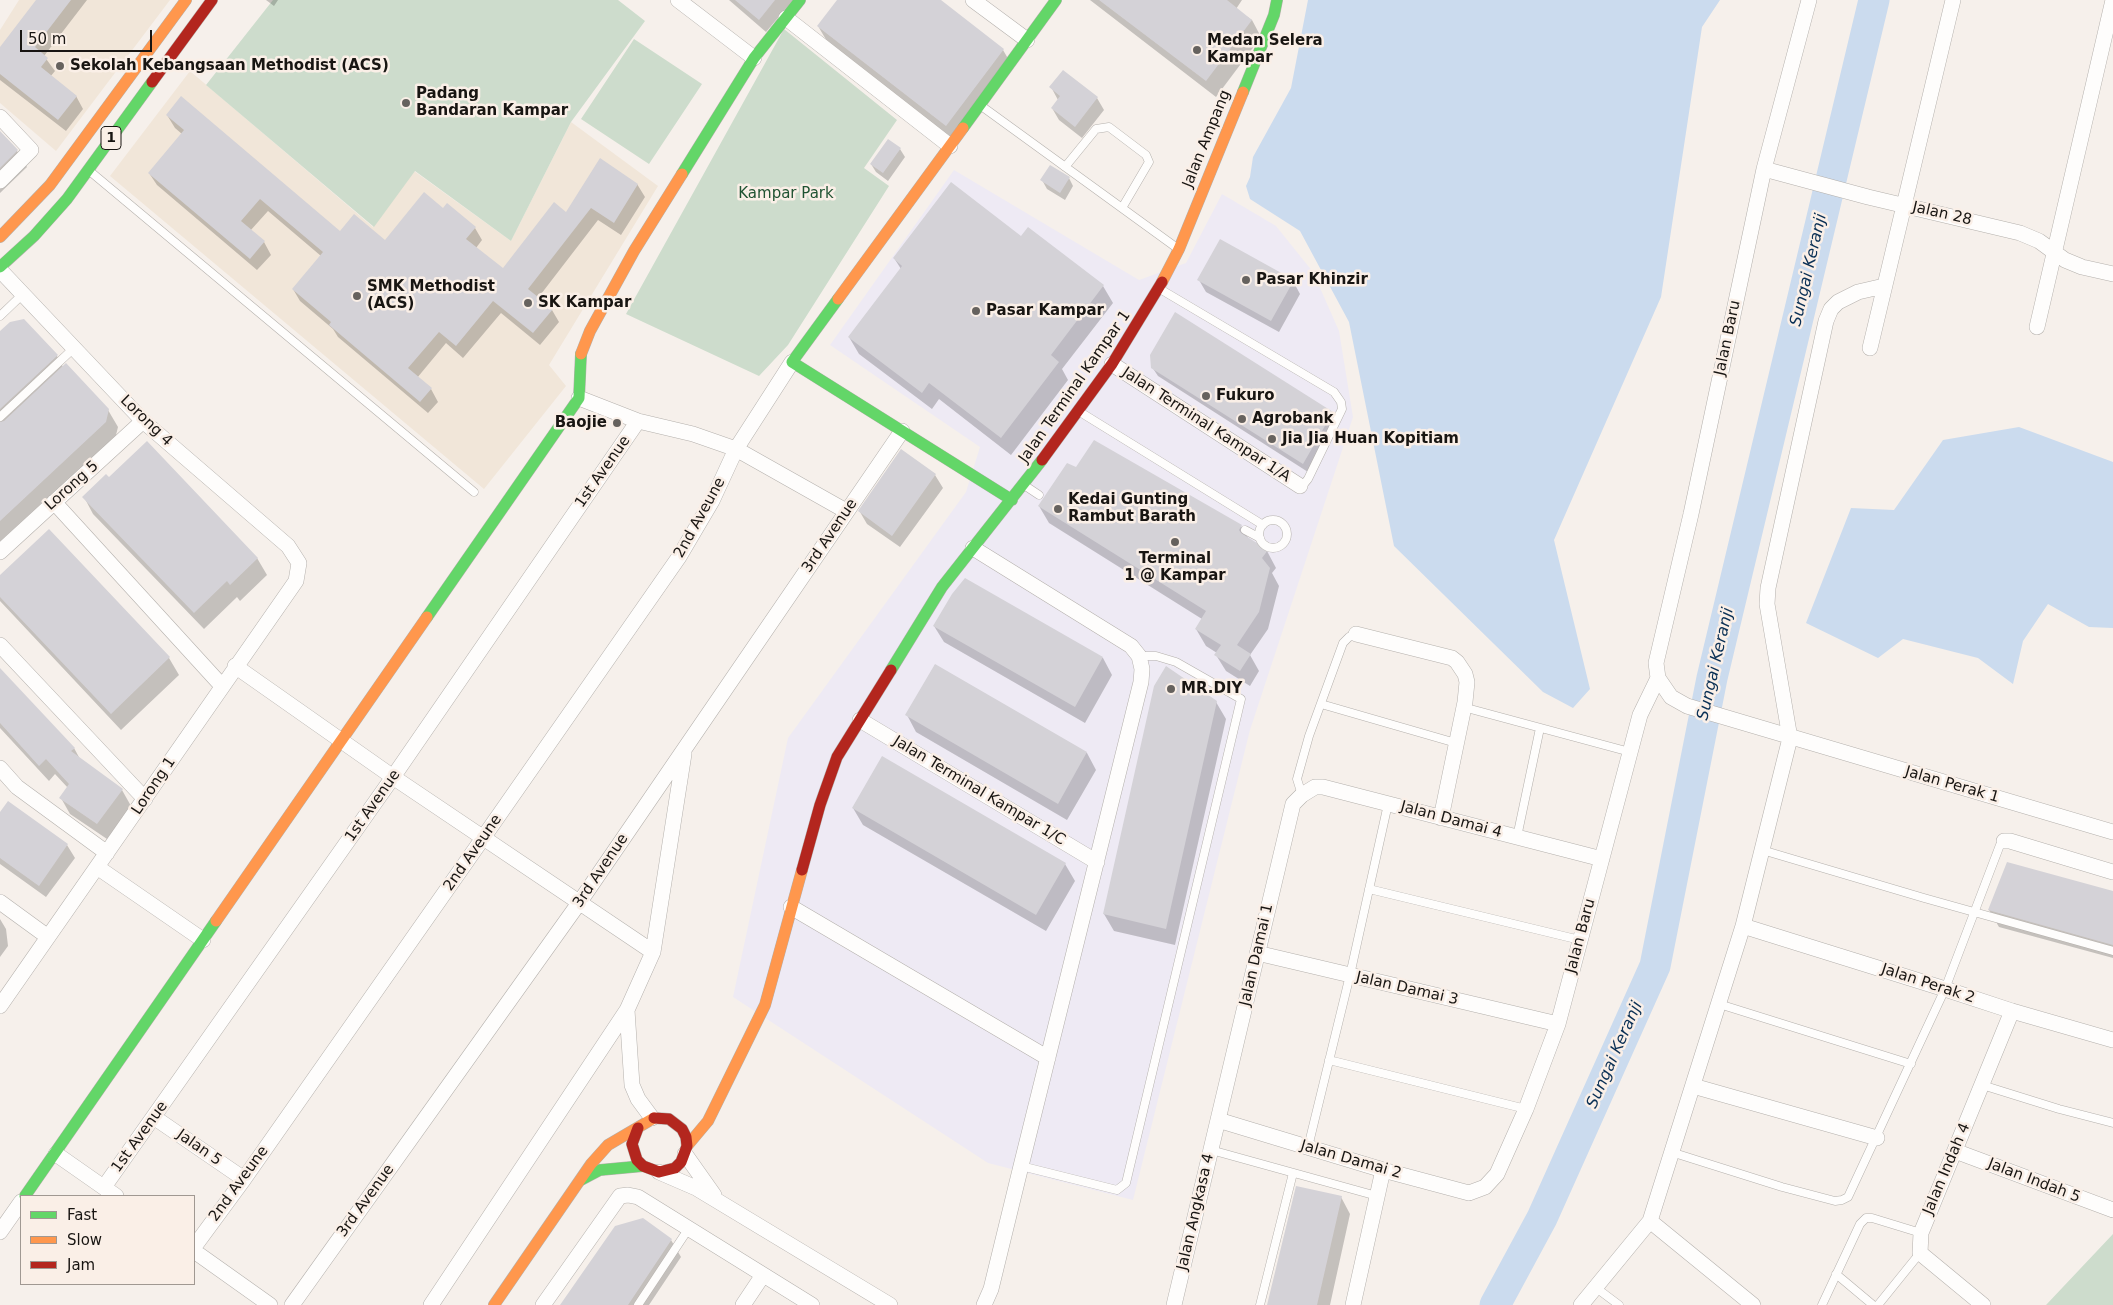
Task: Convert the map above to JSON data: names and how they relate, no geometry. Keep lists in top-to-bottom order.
{
  "streets": {
    "main road": ["1", "Jalan Ampang", "Jalan Terminal Kampar 1"],
    "street": [
      "Jalan 28",
      "Jalan Baru",
      "Lorong 4",
      "Jalan Terminal Kampar 1/A",
      "1st Avenue",
      "Lorong 5",
      "2nd Aveune",
      "3rd Avenue",
      "Jalan Perak 1",
      "Lorong 1",
      "Jalan Terminal Kampar 1/C",
      "Jalan Damai 4",
      "Jalan Damai 1",
      "Jalan Perak 2",
      "Jalan Damai 3",
      "Jalan 5",
      "Jalan Damai 2",
      "Jalan Indah 4",
      "Jalan Indah 5",
      "Jalan Angkasa 4"
    ]
  },
  "crossings": [
    ["1", "Lorong 4"],
    ["Jalan Ampang", "Jalan Terminal Kampar 1"],
    ["Jalan 28", "Jalan Baru"],
    ["Jalan Baru", "Jalan Damai 4"],
    ["Jalan Baru", "Jalan Damai 3"],
    ["Jalan Baru", "Jalan Damai 2"],
    ["Jalan Terminal Kampar 1", "Jalan Terminal Kampar 1/A"],
    ["Jalan Terminal Kampar 1", "Jalan Terminal Kampar 1/C"],
    ["Lorong 4", "Lorong 5"],
    ["Lorong 4", "Lorong 1"],
    ["1st Avenue", "Jalan 5"],
    ["2nd Aveune", "Jalan 5"],
    ["Jalan Damai 4", "Jalan Damai 1"],
    ["Jalan Damai 1", "Jalan Damai 3"],
    ["Jalan Damai 1", "Jalan Damai 2"],
    ["Jalan Damai 1", "Jalan Angkasa 4"],
    ["Jalan Perak 2", "Jalan Indah 4"],
    ["Jalan Damai 2", "Jalan Angkasa 4"],
    ["Jalan Indah 4", "Jalan Indah 5"]
  ],
  "water": ["Sungai Keranji"],
  "parks": ["Kampar Park"],
  "places": [
    "Medan Selera Kampar",
    "Sekolah Kebangsaan Methodist (ACS)",
    "Padang Bandaran Kampar",
    "Pasar Khinzir",
    "SMK Methodist (ACS)",
    "SK Kampar",
    "Pasar Kampar",
    "Fukuro",
    "Agrobank",
    "Baojie",
    "Jia Jia Huan Kopitiam",
    "Kedai Gunting Rambut Barath",
    "Terminal 1 @ Kampar",
    "MR.DIY"
  ],
  "legend": ["Fast", "Slow", "Jam"],
  "scale_bar": "50 m"
}
